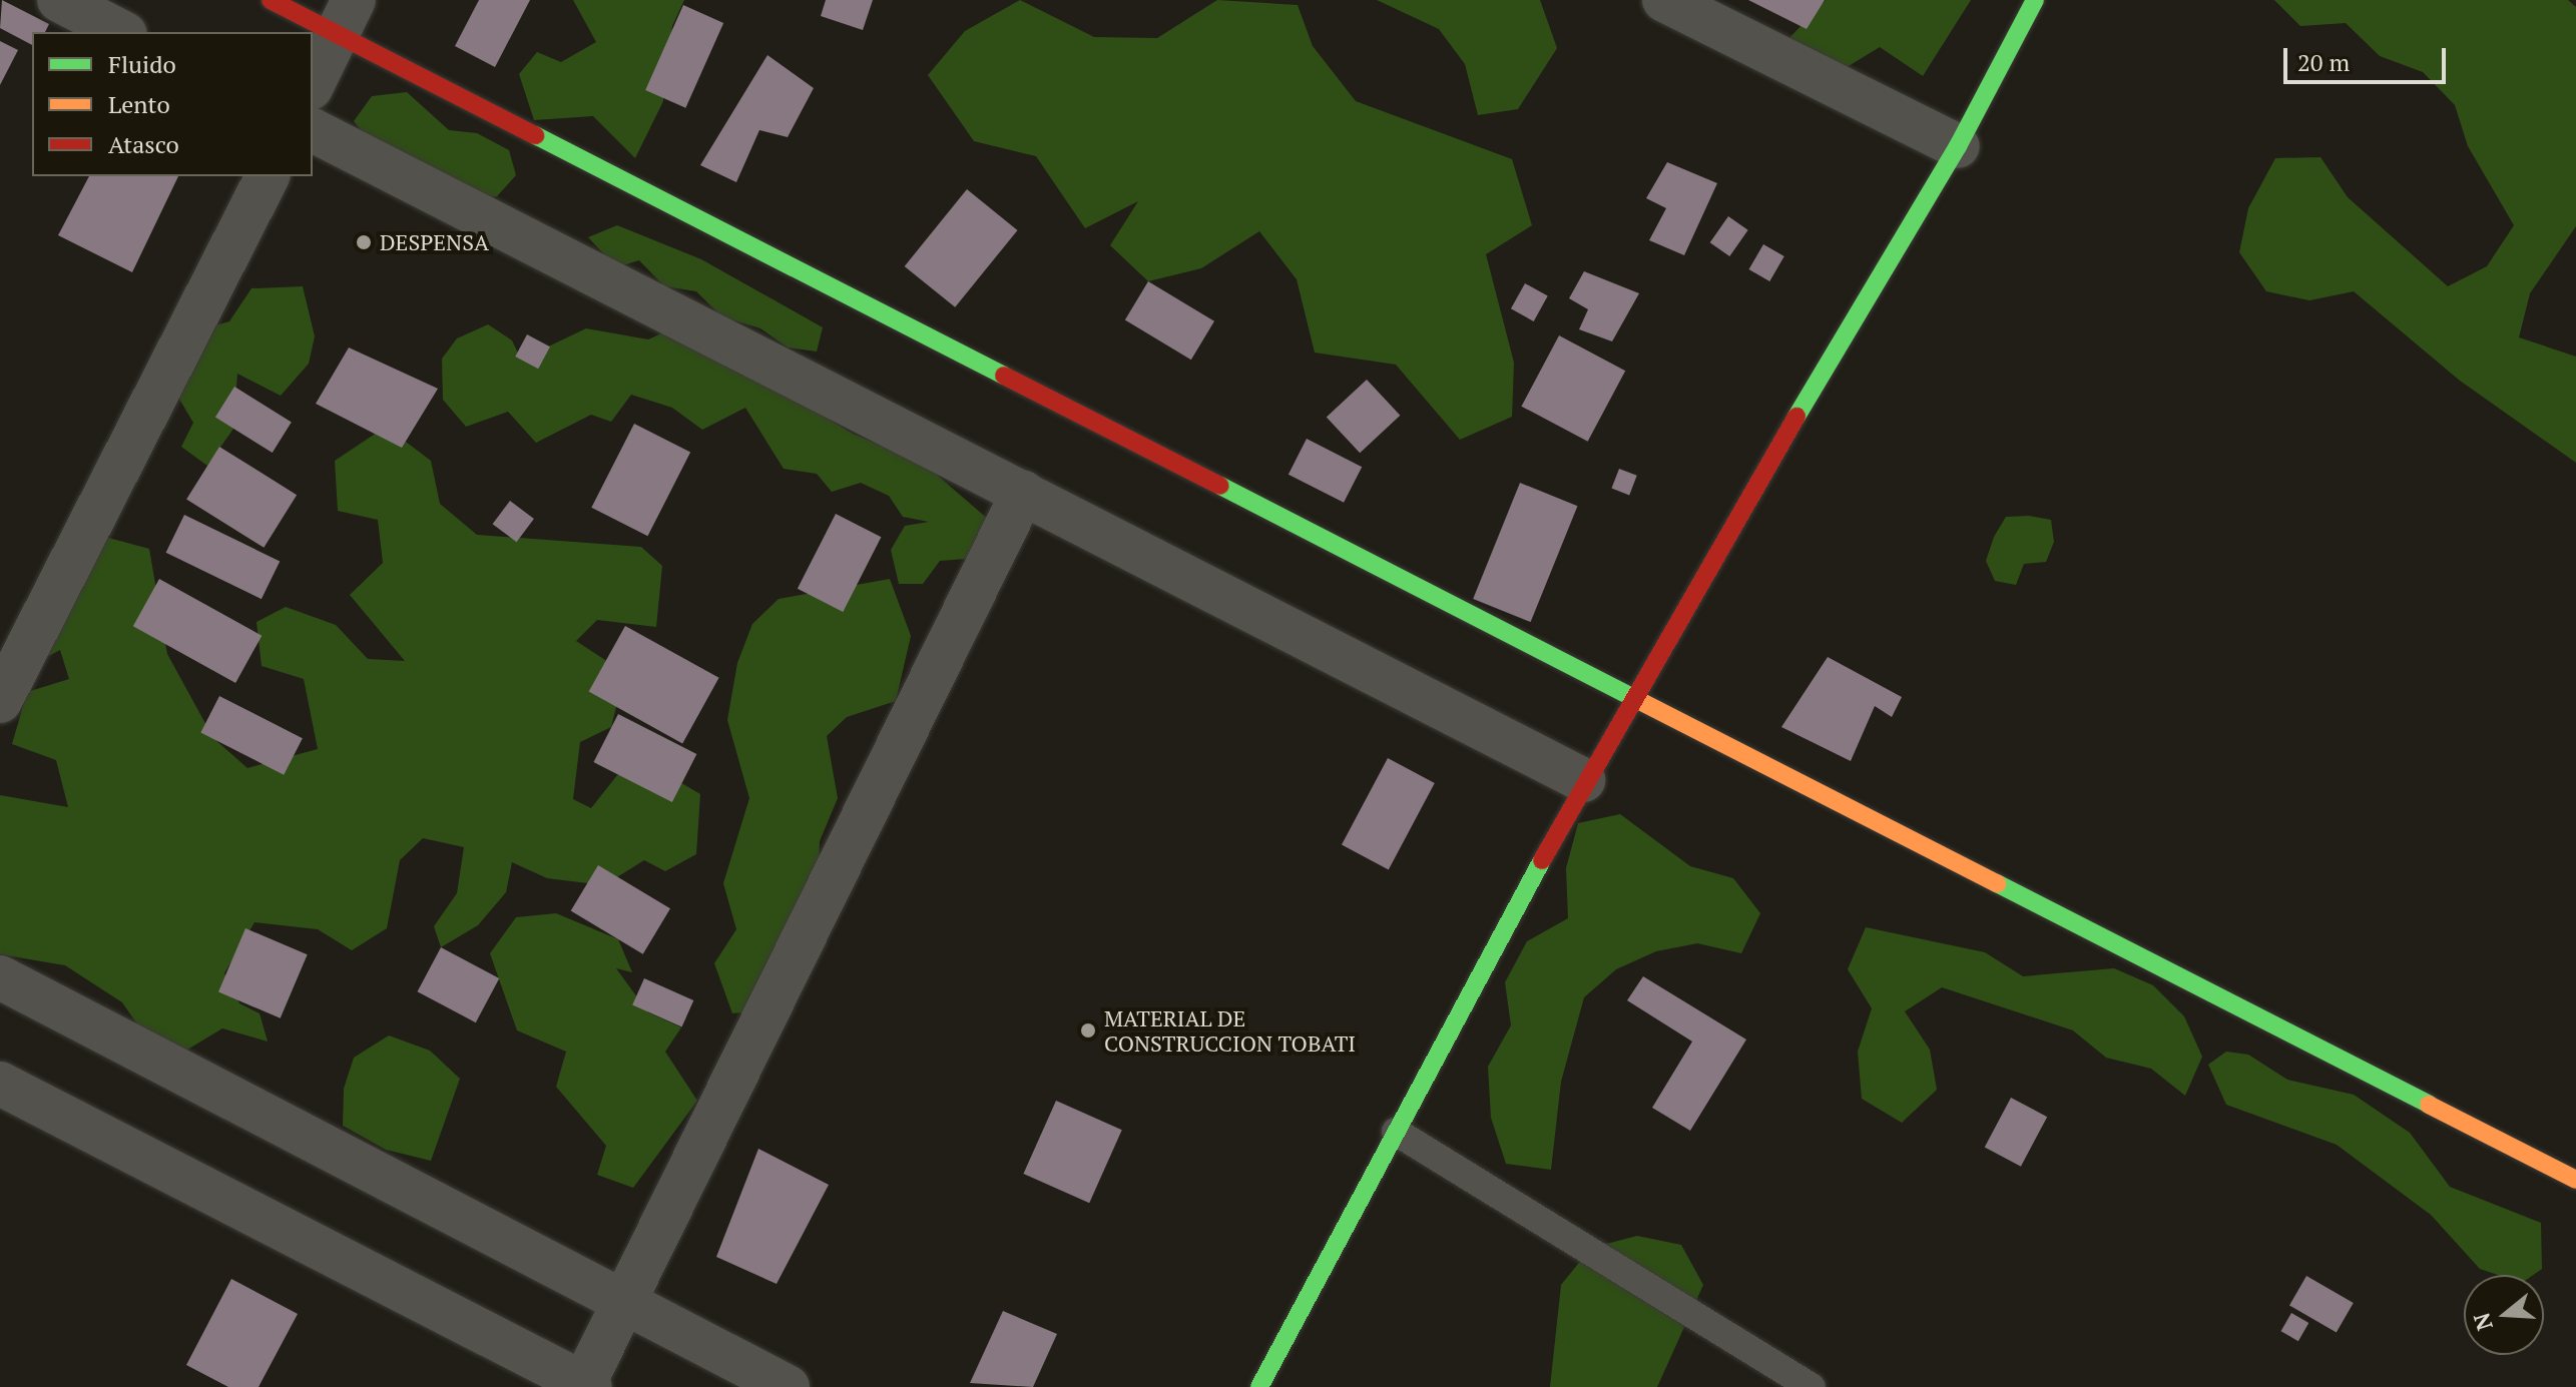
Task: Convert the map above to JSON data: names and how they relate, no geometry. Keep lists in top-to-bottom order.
{
  "places": ["DESPENSA", "MATERIAL DE CONSTRUCCION TOBATI"],
  "legend": ["Fluido", "Lento", "Atasco"],
  "scale_bar": "20 m",
  "north": "left"
}
